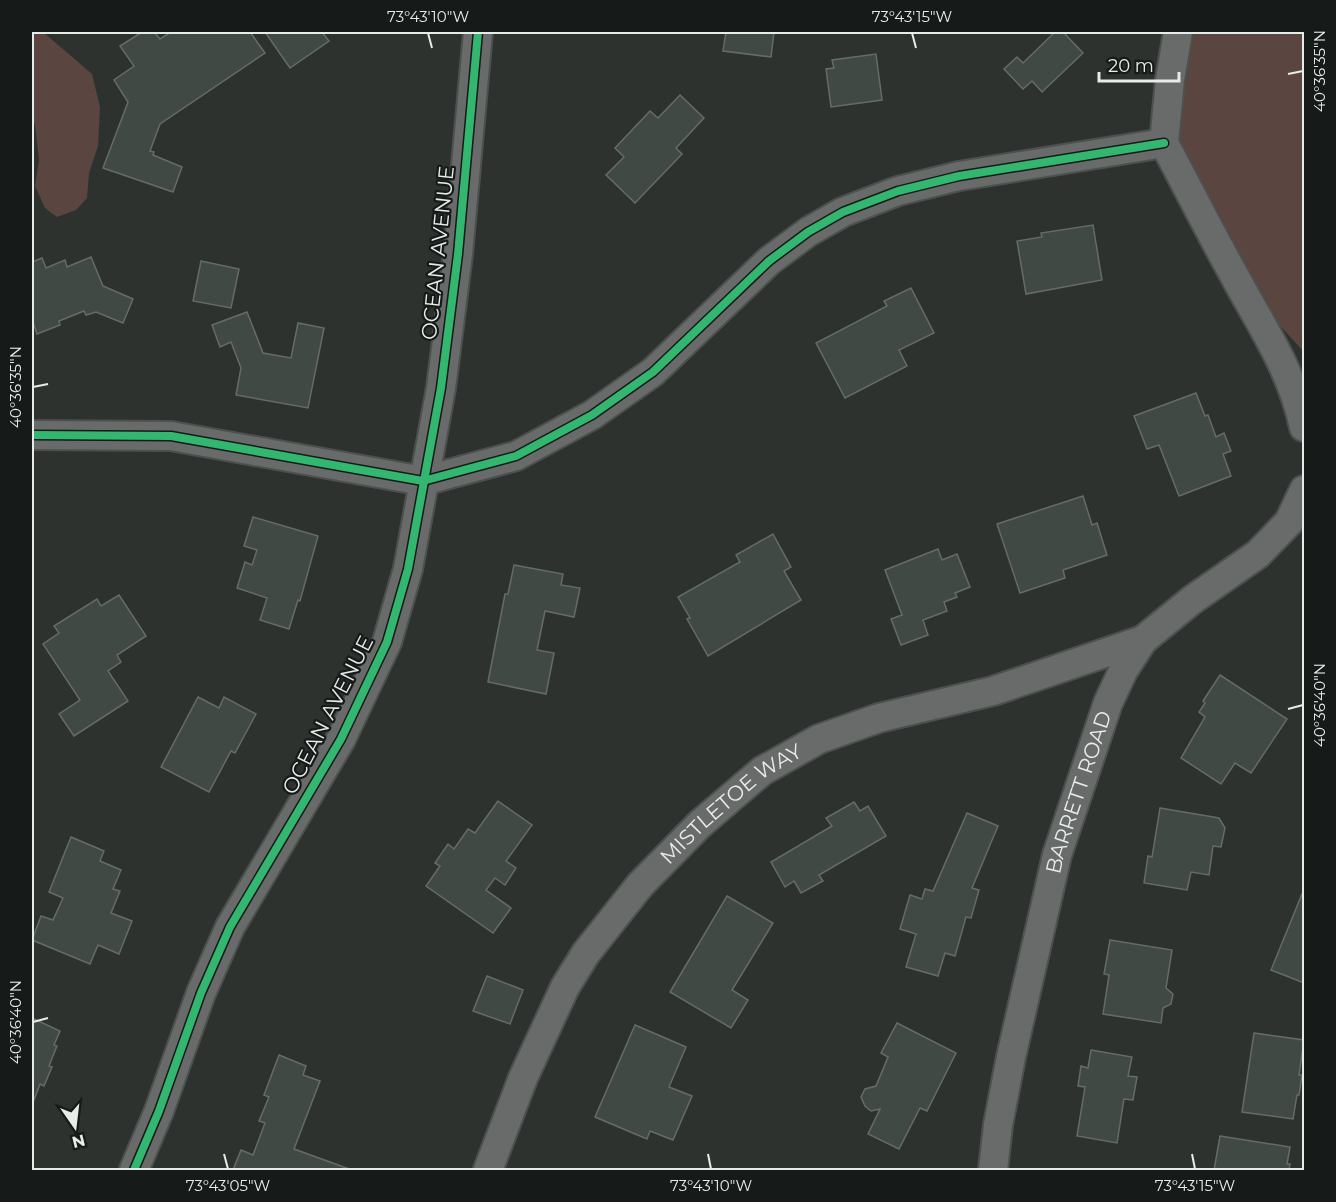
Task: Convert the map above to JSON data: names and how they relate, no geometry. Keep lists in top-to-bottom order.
{
  "streets": {
    "street": ["OCEAN AVENUE", "BARRETT ROAD", "MISTLETOE WAY"]
  },
  "crossings": [
    ["BARRETT ROAD", "MISTLETOE WAY"]
  ],
  "scale_bar": "20 m",
  "north": "bottom",
  "coordinates": [
    "73°43'10\"W",
    "73°43'15\"W",
    "40°36'35\"N",
    "40°36'40\"N",
    "73°43'05\"W"
  ]
}
